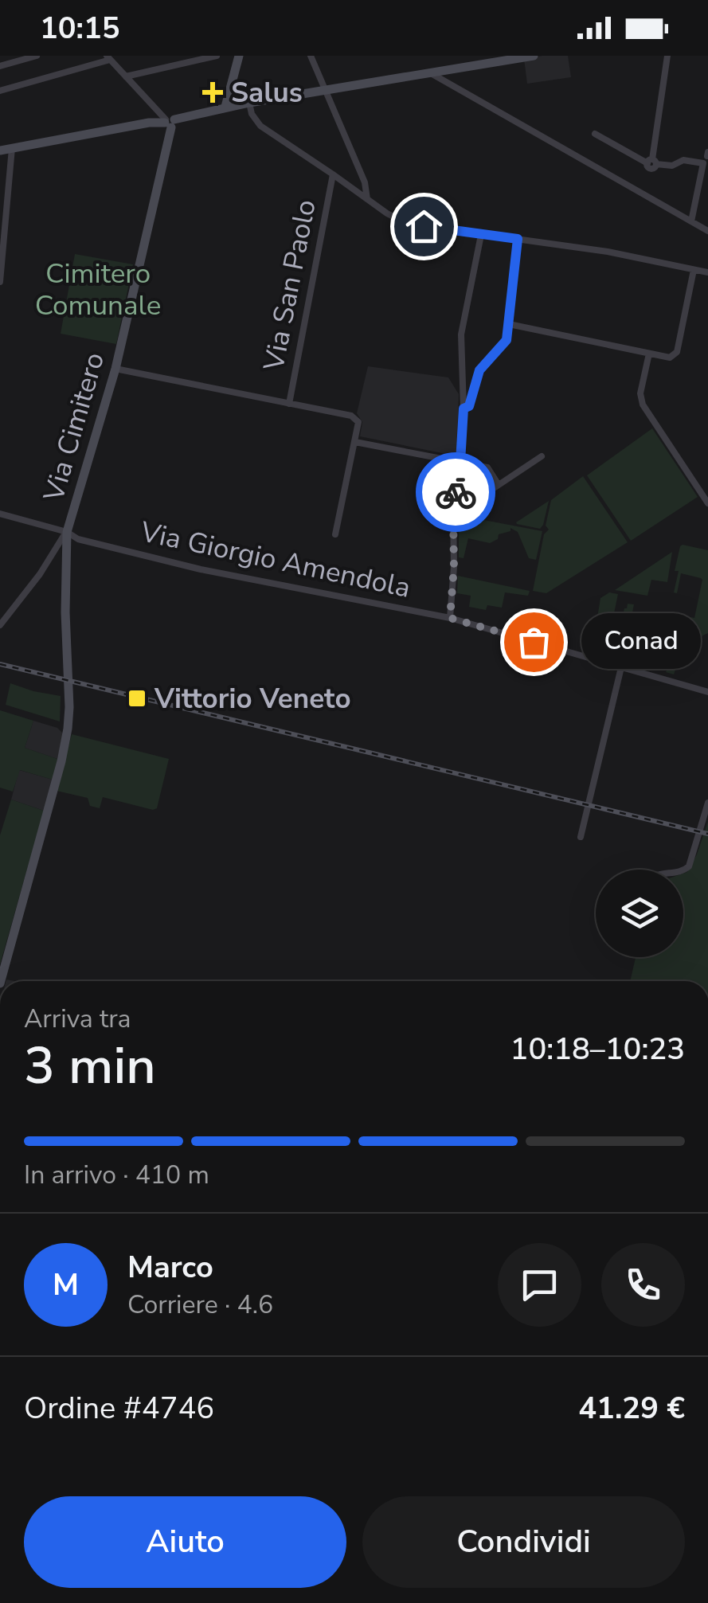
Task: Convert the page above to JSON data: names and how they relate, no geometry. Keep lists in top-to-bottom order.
{
  "streets": {
    "street": ["Via San Paolo", "Via Cimitero", "Via Giorgio Amendola"]
  },
  "crossings": [
    ["Via Cimitero", "Via Giorgio Amendola"]
  ],
  "parks": ["Cimitero Comunale"],
  "places": {
    "health": ["Salus"],
    "other": ["Conad"],
    "transit": ["Vittorio Veneto"]
  },
  "page": {
    "status": "10:15",
    "bubble": "Conad",
    "heading": ["3 min", "Arriva tra", "10:18–10:23"],
    "panel": [
      "Marco",
      "Corriere · 4.6",
      "Ordine #4746",
      "41.29 €"
    ],
    "bar": "In arrivo · 410 m",
    "round": "M",
    "buttons": ["Aiuto", "Condividi"]
  }
}
